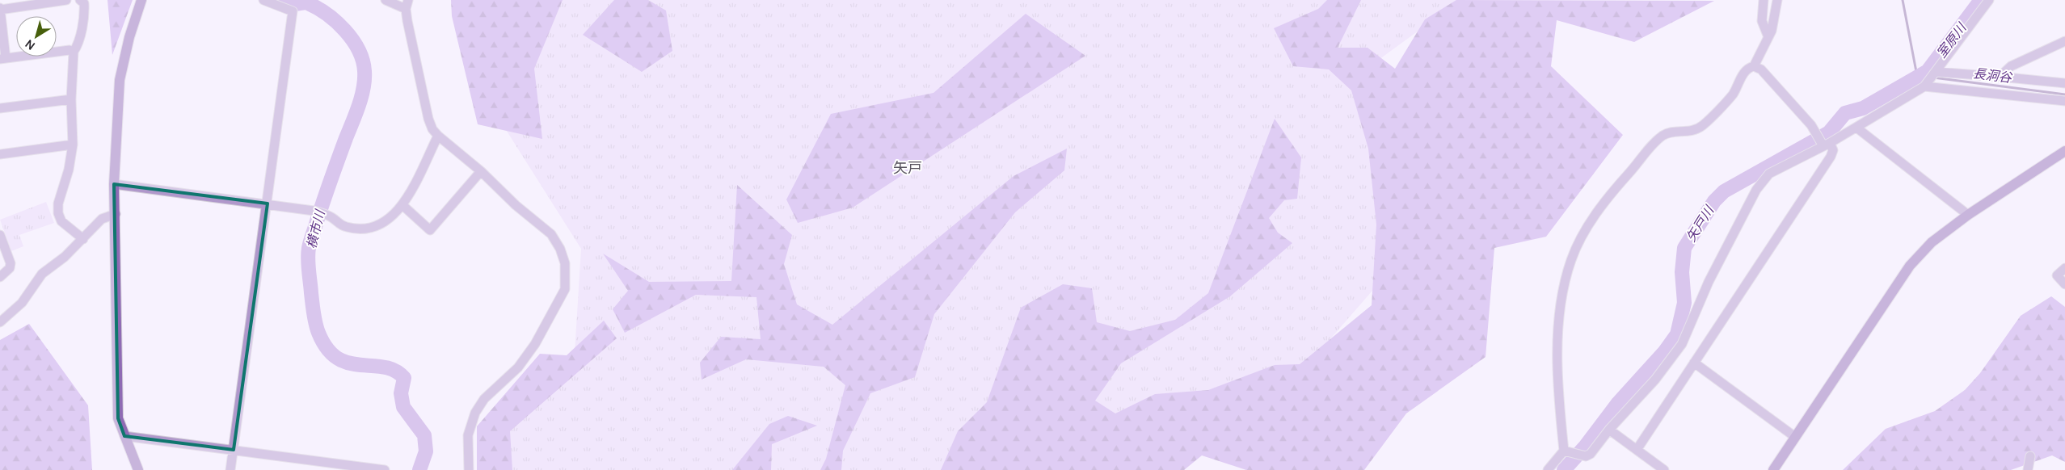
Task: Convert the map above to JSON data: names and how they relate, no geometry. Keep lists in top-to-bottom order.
{
  "districts": ["矢戸"],
  "water": [
    "室原川",
    "長洞谷",
    "矢戸川",
    "横市川"
  ],
  "north": "bottom left"
}
